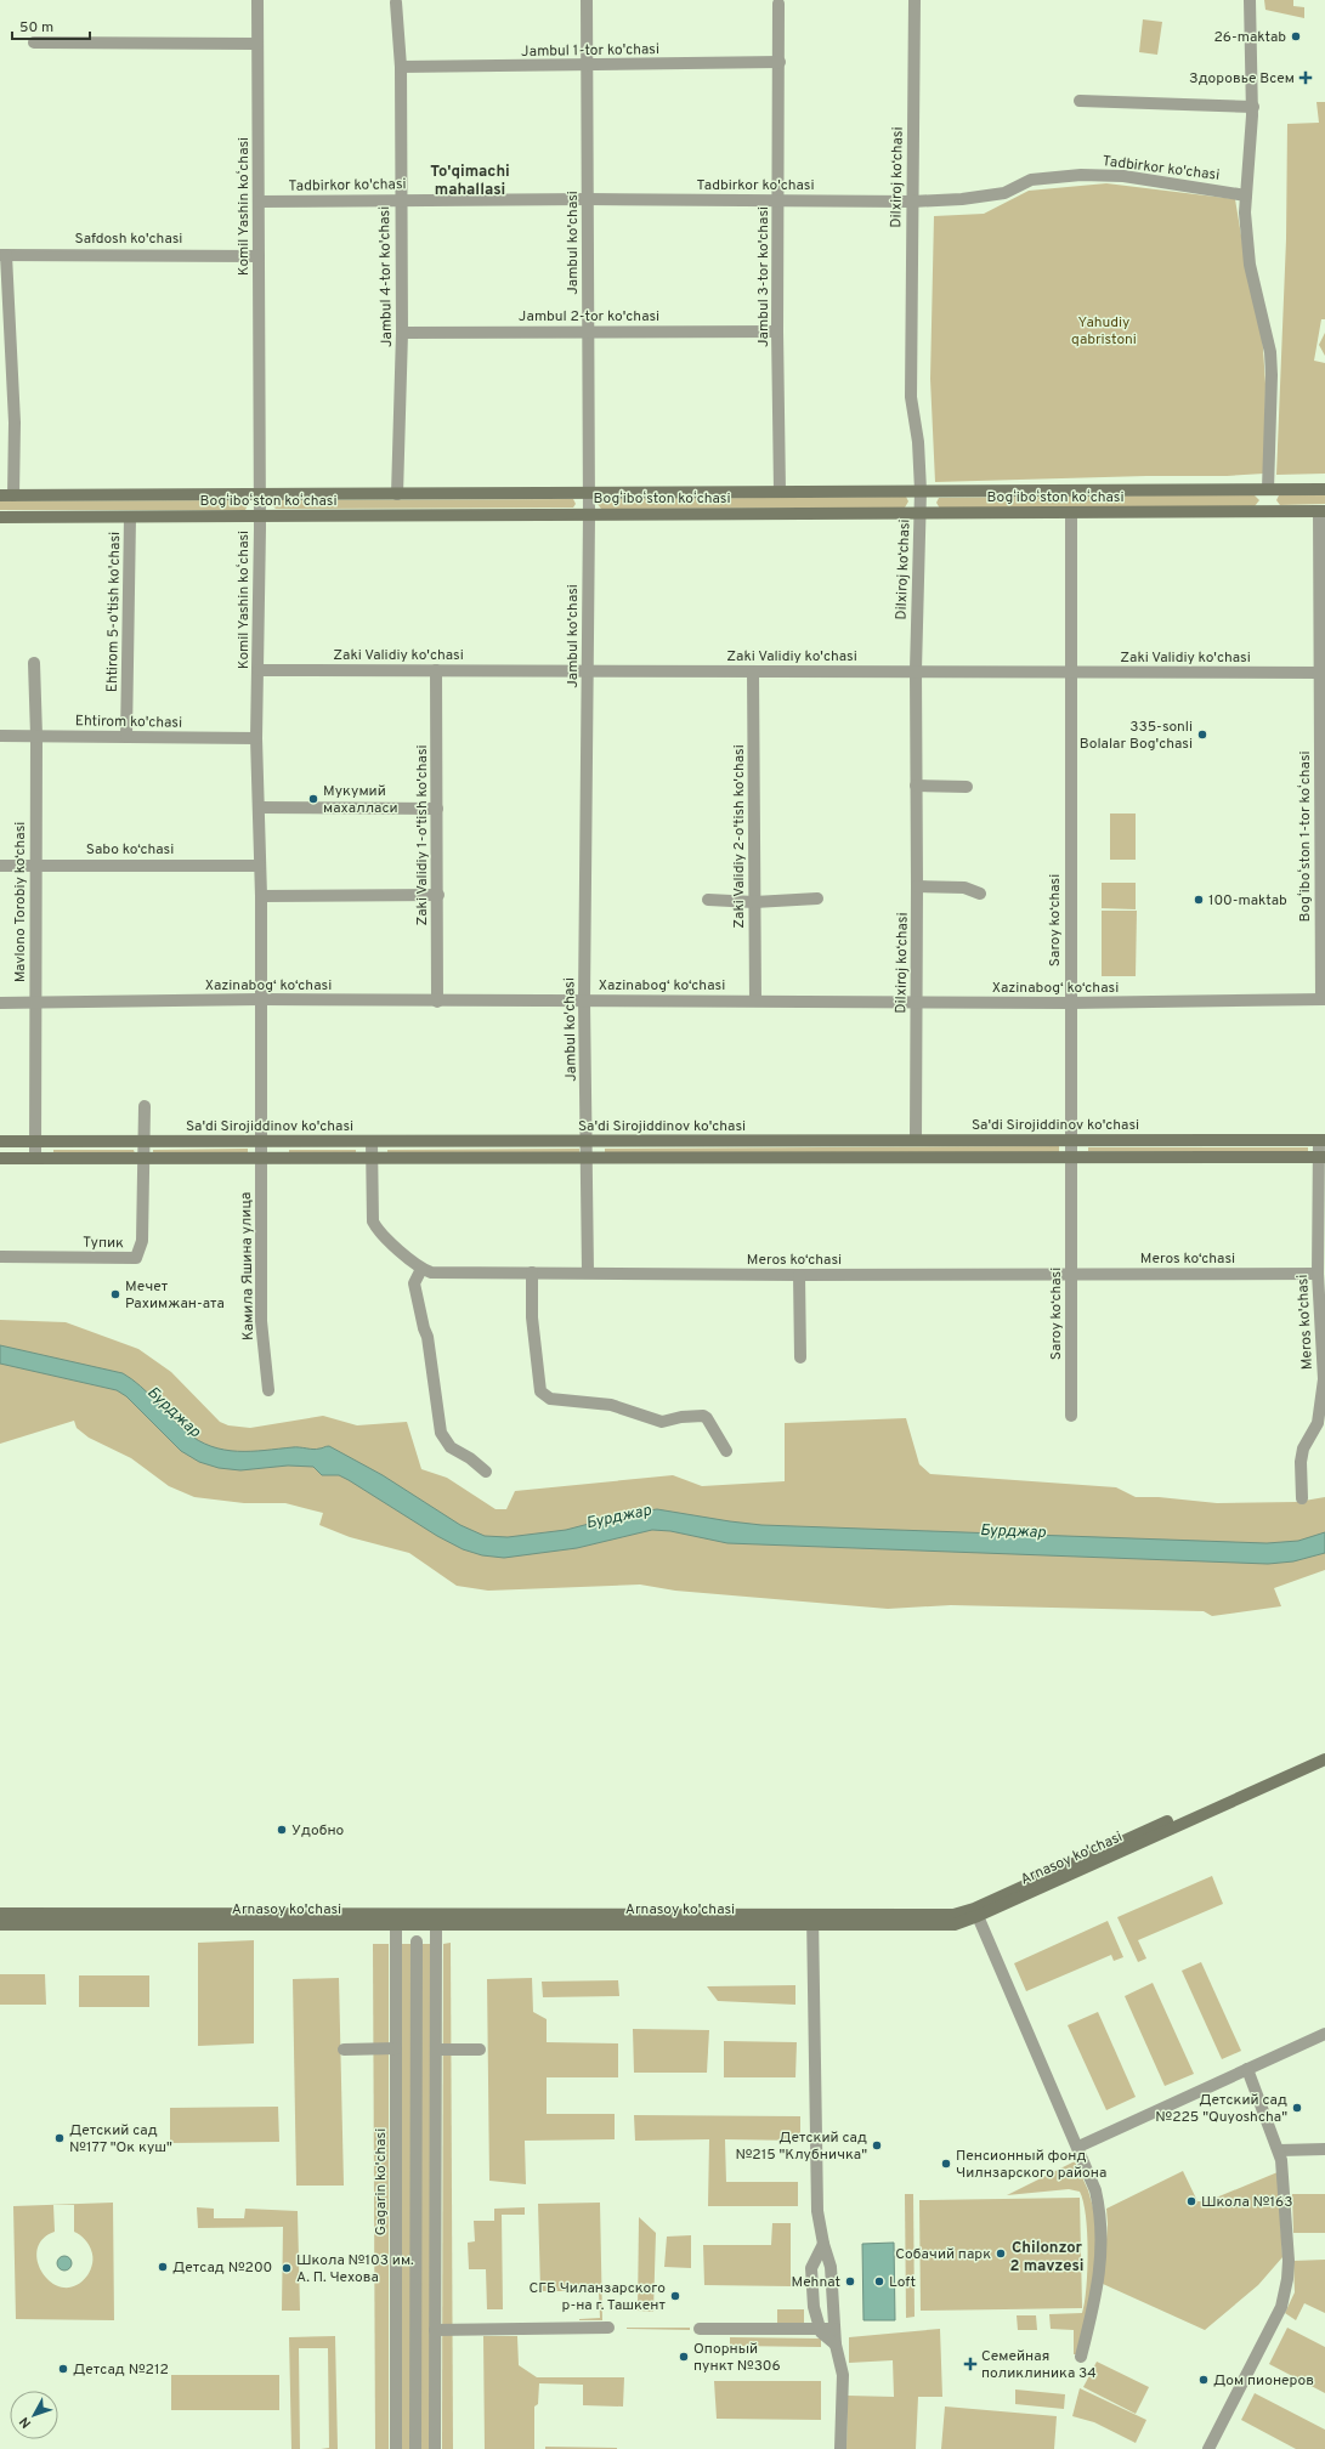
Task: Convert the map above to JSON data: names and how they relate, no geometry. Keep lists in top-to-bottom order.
{
  "streets": {
    "street": [
      "Jambul 1-tor ko'chasi",
      "Tadbirkor ko'chasi",
      "Dilxiroj ko‘chasi",
      "Komil Yashin koʻchasi",
      "Safdosh ko'chasi",
      "Jambul ko'chasi",
      "Jambul 4-tor ko'chasi",
      "Jambul 3-tor ko'chasi",
      "Jambul 2-tor ko'chasi",
      "Bogʻiboʻston koʻchasi",
      "Ehtirom 5-o'tish ko'chasi",
      "Zaki Validiy ko'chasi",
      "Ehtirom ko'chasi",
      "Zaki Validiy 1-o'tish ko'chasi",
      "Zaki Validiy 2-o'tish ko'chasi",
      "Bogʻiboʻston 1-tor koʻchasi",
      "Sabo ko‘chasi",
      "Mavlono Torobiy ko‘chasi",
      "Saroy ko‘chasi",
      "Xazinabog‘ ko‘chasi",
      "Sa'di Sirojiddinov ko'chasi",
      "Тупик",
      "Meros ko‘chasi",
      "Камила Яшина улица",
      "Meros ko'chasi",
      "Arnasoy ko'chasi",
      "Gagarin ko'chasi"
    ]
  },
  "crossings": [
    ["Jambul 1-tor ko'chasi", "Jambul ko'chasi"],
    ["Jambul 1-tor ko'chasi", "Jambul 4-tor ko'chasi"],
    ["Jambul 1-tor ko'chasi", "Jambul 3-tor ko'chasi"],
    ["Tadbirkor ko'chasi", "Dilxiroj ko‘chasi"],
    ["Tadbirkor ko'chasi", "Komil Yashin koʻchasi"],
    ["Tadbirkor ko'chasi", "Jambul ko'chasi"],
    ["Tadbirkor ko'chasi", "Jambul 4-tor ko'chasi"],
    ["Tadbirkor ko'chasi", "Jambul 3-tor ko'chasi"],
    ["Dilxiroj ko‘chasi", "Bogʻiboʻston koʻchasi"],
    ["Dilxiroj ko‘chasi", "Zaki Validiy ko'chasi"],
    ["Dilxiroj ko‘chasi", "Xazinabog‘ ko‘chasi"],
    ["Dilxiroj ko‘chasi", "Sa'di Sirojiddinov ko'chasi"],
    ["Komil Yashin koʻchasi", "Safdosh ko'chasi"],
    ["Komil Yashin koʻchasi", "Bogʻiboʻston koʻchasi"],
    ["Komil Yashin koʻchasi", "Zaki Validiy ko'chasi"],
    ["Komil Yashin koʻchasi", "Ehtirom ko'chasi"],
    ["Komil Yashin koʻchasi", "Sabo ko‘chasi"],
    ["Komil Yashin koʻchasi", "Xazinabog‘ ko‘chasi"],
    ["Komil Yashin koʻchasi", "Sa'di Sirojiddinov ko'chasi"],
    ["Komil Yashin koʻchasi", "Камила Яшина улица"],
    ["Jambul ko'chasi", "Jambul 2-tor ko'chasi"],
    ["Jambul ko'chasi", "Bogʻiboʻston koʻchasi"],
    ["Jambul ko'chasi", "Zaki Validiy ko'chasi"],
    ["Jambul ko'chasi", "Xazinabog‘ ko‘chasi"],
    ["Jambul ko'chasi", "Sa'di Sirojiddinov ko'chasi"],
    ["Jambul ko'chasi", "Meros ko‘chasi"],
    ["Jambul 4-tor ko'chasi", "Jambul 2-tor ko'chasi"],
    ["Jambul 4-tor ko'chasi", "Bogʻiboʻston koʻchasi"],
    ["Jambul 3-tor ko'chasi", "Jambul 2-tor ko'chasi"],
    ["Jambul 3-tor ko'chasi", "Bogʻiboʻston koʻchasi"],
    ["Bogʻiboʻston koʻchasi", "Ehtirom 5-o'tish ko'chasi"],
    ["Bogʻiboʻston koʻchasi", "Bogʻiboʻston 1-tor koʻchasi"],
    ["Bogʻiboʻston koʻchasi", "Saroy ko‘chasi"],
    ["Ehtirom 5-o'tish ko'chasi", "Ehtirom ko'chasi"],
    ["Zaki Validiy ko'chasi", "Zaki Validiy 1-o'tish ko'chasi"],
    ["Zaki Validiy ko'chasi", "Zaki Validiy 2-o'tish ko'chasi"],
    ["Zaki Validiy ko'chasi", "Bogʻiboʻston 1-tor koʻchasi"],
    ["Zaki Validiy ko'chasi", "Saroy ko‘chasi"],
    ["Ehtirom ko'chasi", "Mavlono Torobiy ko‘chasi"],
    ["Zaki Validiy 1-o'tish ko'chasi", "Xazinabog‘ ko‘chasi"],
    ["Zaki Validiy 2-o'tish ko'chasi", "Xazinabog‘ ko‘chasi"],
    ["Bogʻiboʻston 1-tor koʻchasi", "Xazinabog‘ ko‘chasi"],
    ["Sabo ko‘chasi", "Mavlono Torobiy ko‘chasi"],
    ["Mavlono Torobiy ko‘chasi", "Xazinabog‘ ko‘chasi"],
    ["Mavlono Torobiy ko‘chasi", "Sa'di Sirojiddinov ko'chasi"],
    ["Saroy ko‘chasi", "Xazinabog‘ ko‘chasi"],
    ["Saroy ko‘chasi", "Sa'di Sirojiddinov ko'chasi"],
    ["Saroy ko‘chasi", "Meros ko‘chasi"],
    ["Sa'di Sirojiddinov ko'chasi", "Камила Яшина улица"],
    ["Sa'di Sirojiddinov ko'chasi", "Meros ko'chasi"],
    ["Meros ko‘chasi", "Meros ko'chasi"],
    ["Arnasoy ko'chasi", "Gagarin ko'chasi"]
  ],
  "districts": ["To'qimachi mahallasi", "Chilonzor 2 mavzesi"],
  "water": ["Бурджар"],
  "parks": ["Yahudiy qabristoni"],
  "places": {
    "other": [
      "26-maktab",
      "335-sonli Bolalar Bog'chasi",
      "Мукумий махалласи",
      "100-maktab",
      "Мечет Рахимжан-ата",
      "Удобно",
      "Детский сад №225 \"Quyoshcha\"",
      "Детский сад №177 \"Ок куш\"",
      "Детский сад №215 \"Клубничка\"",
      "Пенсионный фонд Чилнзарского района",
      "Школа №163",
      "Собачий парк",
      "Детсад №200",
      "Школа №103 им. А. П. Чехова",
      "Mehnat",
      "Loft",
      "СГБ Чиланзарского р-на г. Ташкент",
      "Опорный пункт №306",
      "Детсад №212",
      "Дом пионеров"
    ],
    "health": ["Здоровье Всем", "Семейная поликлиника 34"]
  },
  "scale_bar": "50 m",
  "north": "bottom left"
}
